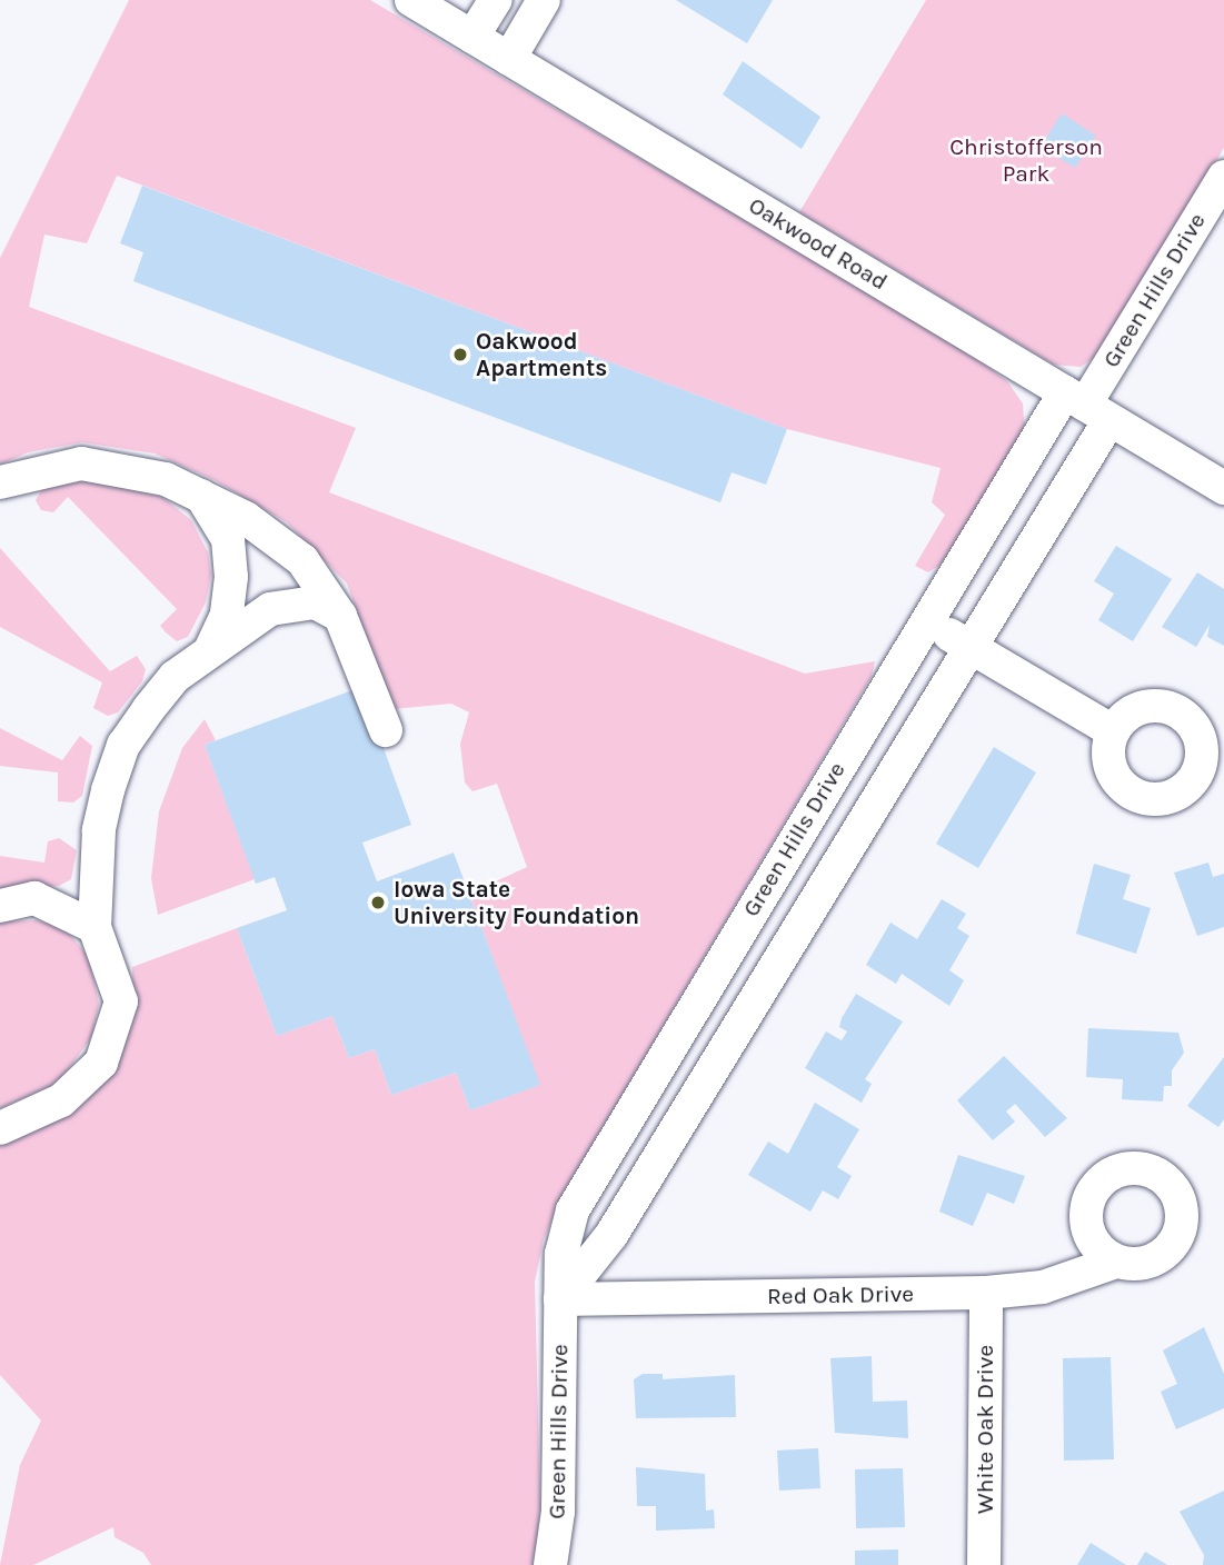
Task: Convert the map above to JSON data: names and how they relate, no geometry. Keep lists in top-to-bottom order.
{
  "streets": {
    "street": [
      "Oakwood Road",
      "Green Hills Drive",
      "Red Oak Drive",
      "White Oak Drive"
    ]
  },
  "crossings": [
    ["Oakwood Road", "Green Hills Drive"],
    ["Green Hills Drive", "Red Oak Drive"],
    ["Red Oak Drive", "White Oak Drive"]
  ],
  "parks": ["Christofferson Park"],
  "places": ["Oakwood Apartments", "Iowa State University Foundation"]
}
